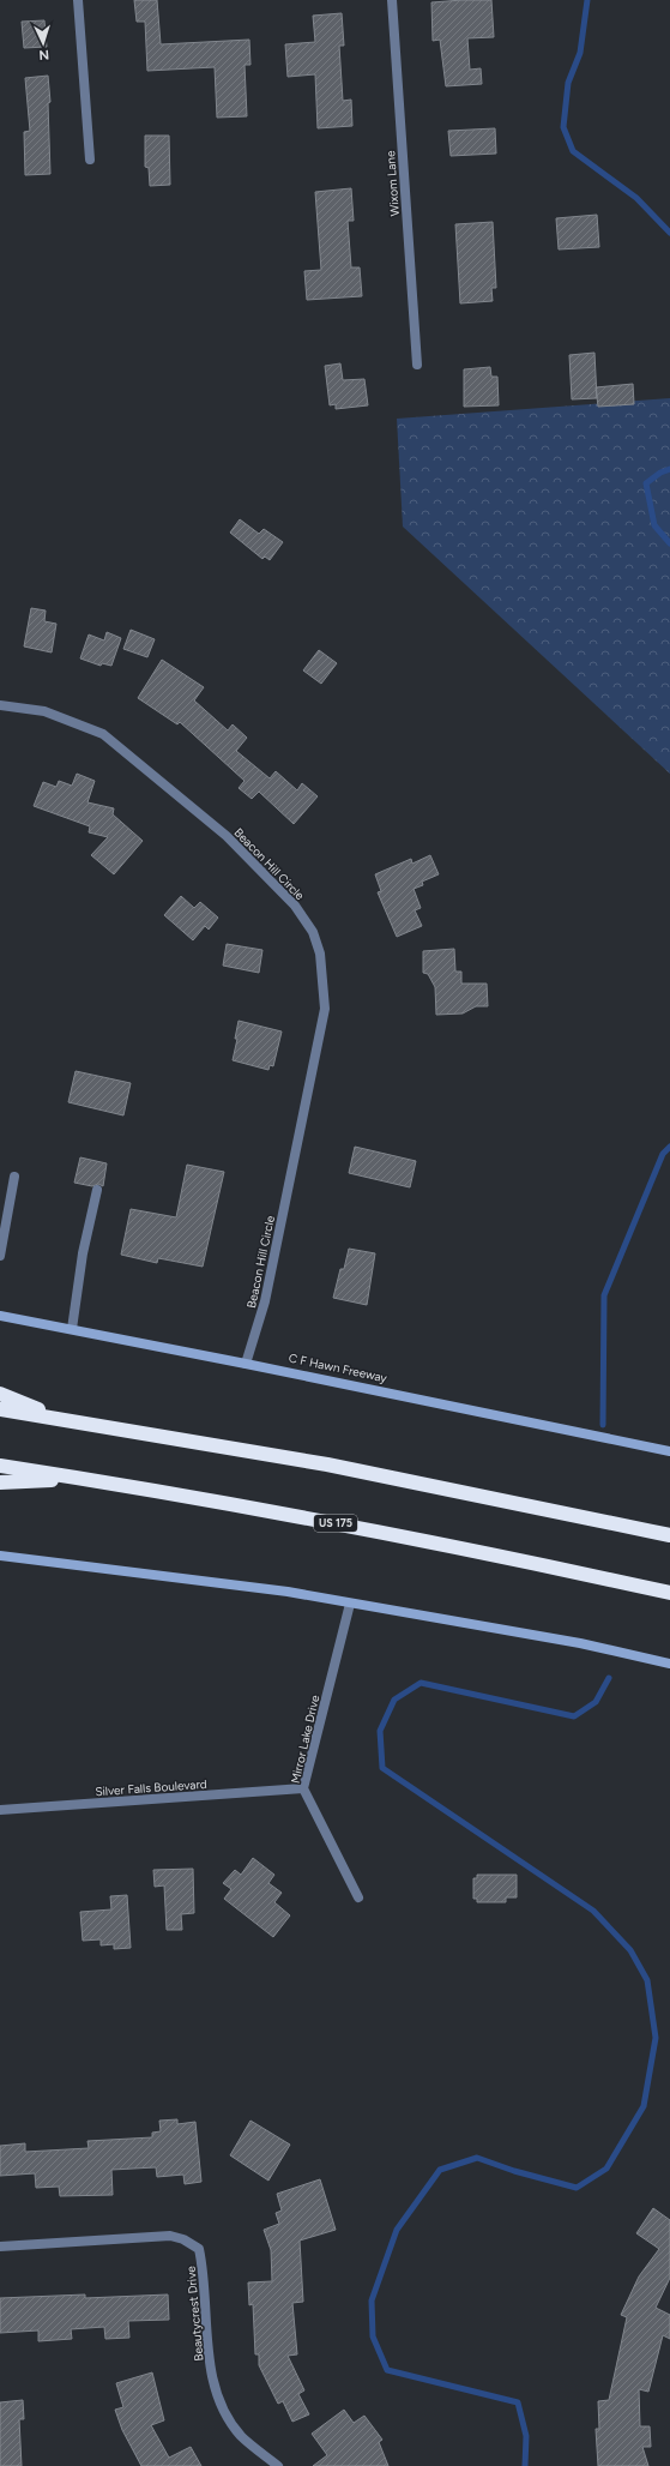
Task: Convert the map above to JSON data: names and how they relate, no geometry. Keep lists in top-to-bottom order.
{
  "streets": {
    "highway": ["US 175"],
    "main road": ["C F Hawn Freeway"],
    "street": [
      "Wixom Lane",
      "Beacon Hill Circle",
      "Mirror Lake Drive",
      "Silver Falls Boulevard",
      "Beautycrest Drive"
    ]
  },
  "crossings": [
    ["Beacon Hill Circle", "C F Hawn Freeway"],
    ["Mirror Lake Drive", "Silver Falls Boulevard"]
  ],
  "north": "bottom"
}
